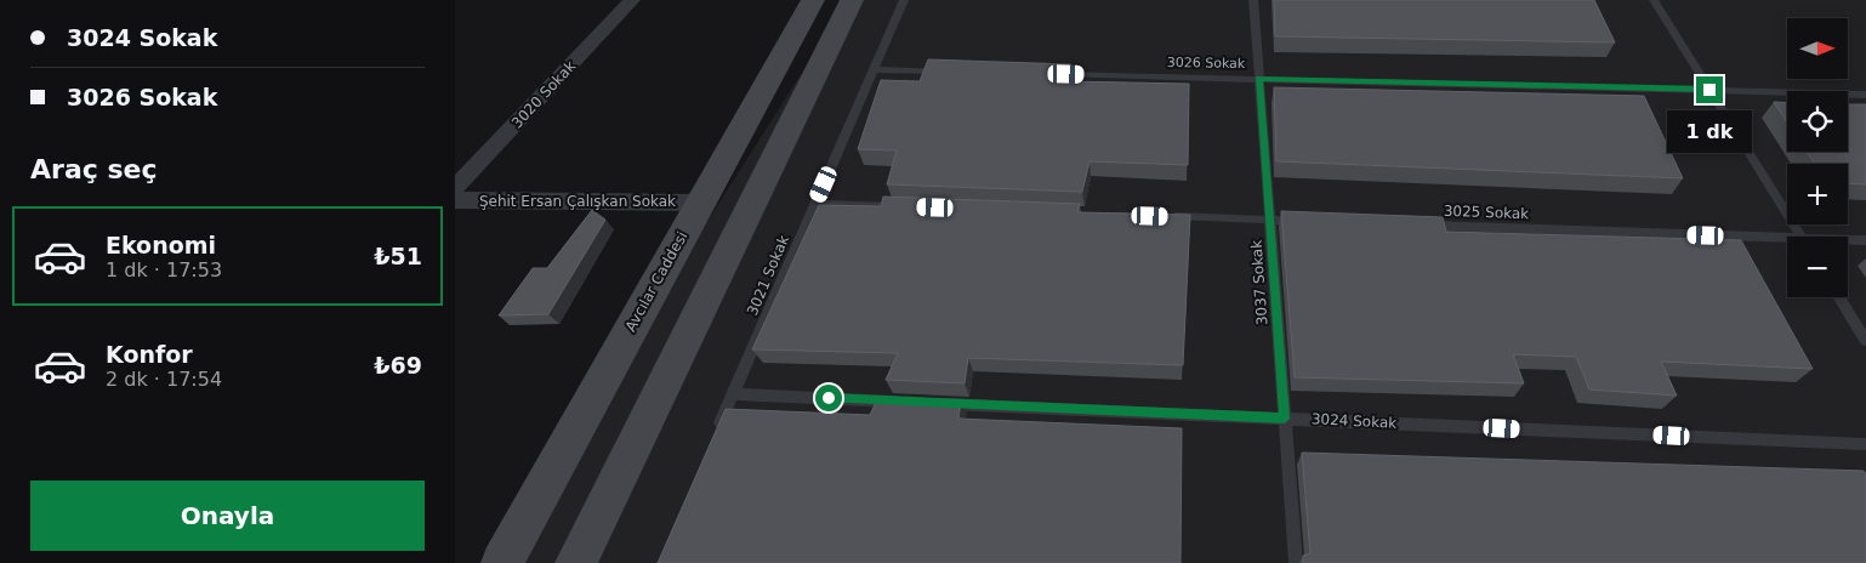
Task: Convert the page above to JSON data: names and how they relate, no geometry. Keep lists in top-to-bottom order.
{
  "streets": {
    "main road": ["Avcılar Caddesi"],
    "street": ["3020 Sokak", "Şehit Ersan Çalışkan Sokak"],
    "lane": [
      "3026 Sokak",
      "3025 Sokak",
      "3021 Sokak",
      "3037 Sokak",
      "3024 Sokak"
    ]
  },
  "crossings": [
    ["3026 Sokak", "3037 Sokak"],
    ["Şehit Ersan Çalışkan Sokak", "Avcılar Caddesi"],
    ["3037 Sokak", "3024 Sokak"]
  ],
  "north": "right",
  "page": {
    "banner": ["3024 Sokak", "3026 Sokak"],
    "map_buttons": ["+", "−"],
    "bubble": "1 dk",
    "heading": "Araç seç",
    "list": [
      {
        "name": "Ekonomi",
        "note": "1 dk · 17:53",
        "value": "₺51"
      },
      {
        "name": "Konfor",
        "note": "2 dk · 17:54",
        "value": "₺69"
      }
    ],
    "buttons": "Onayla"
  }
}
